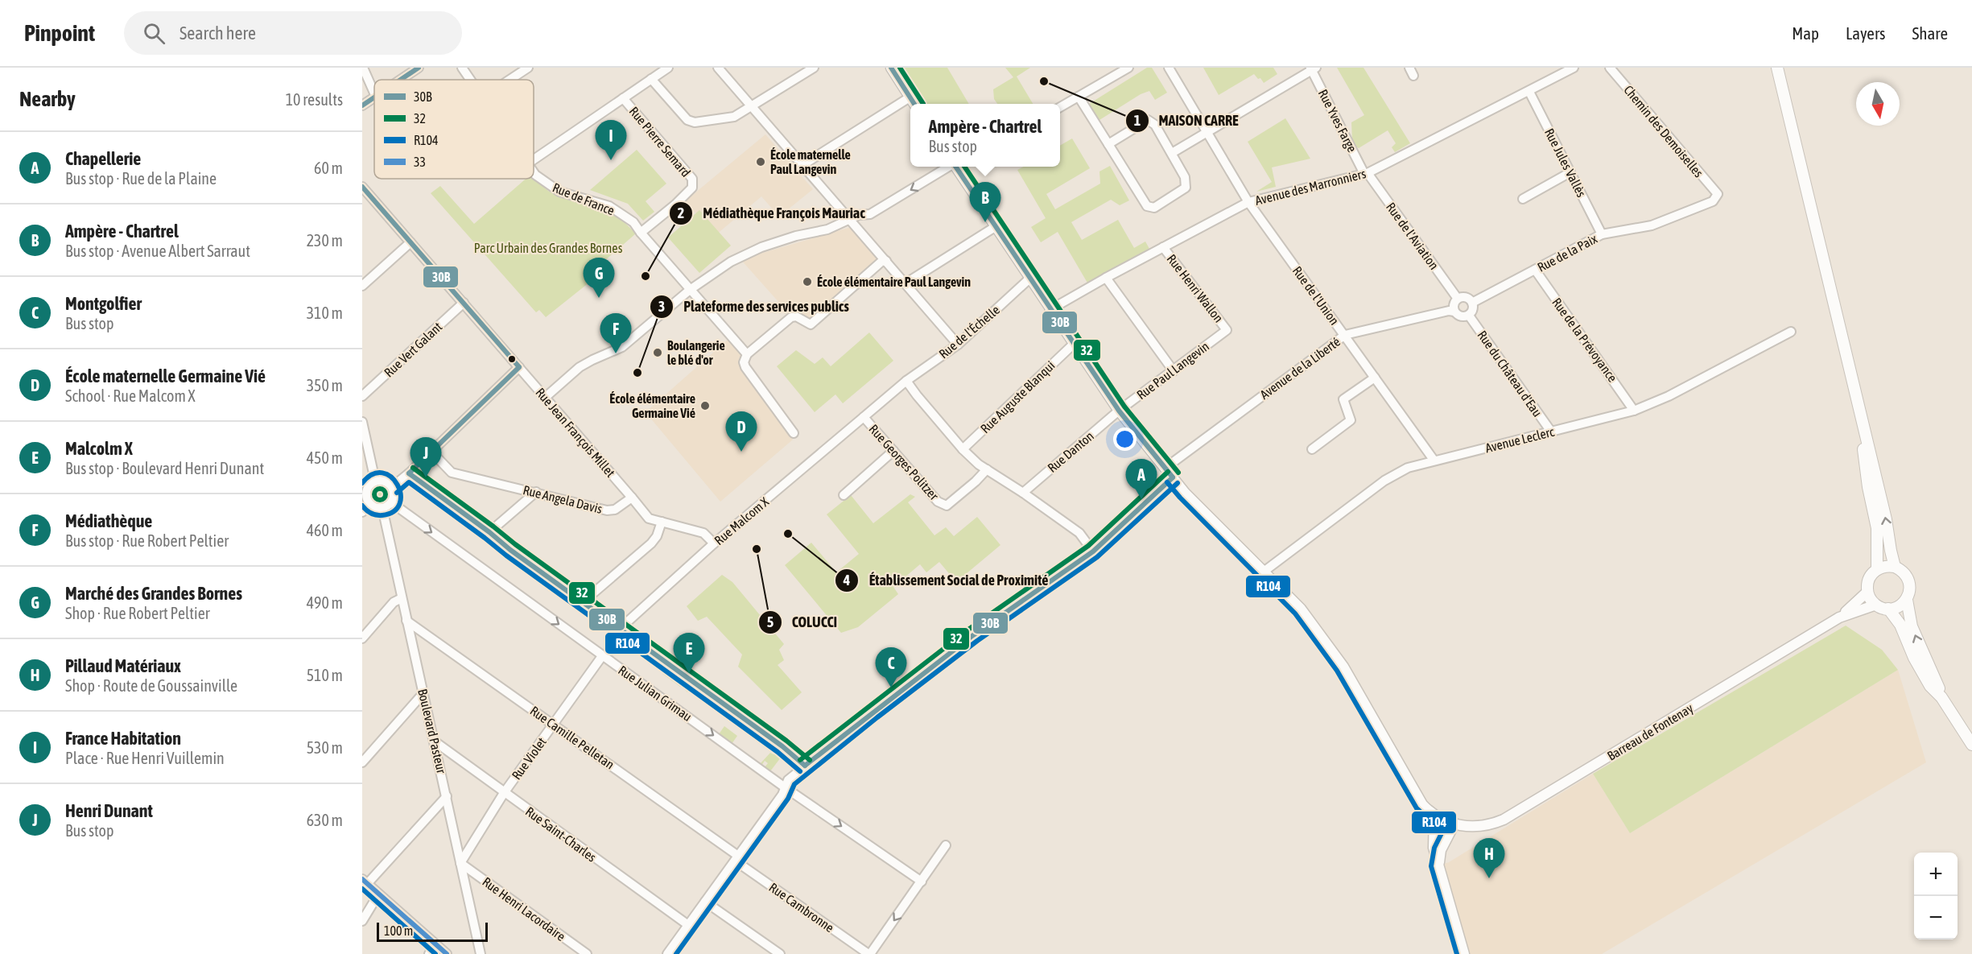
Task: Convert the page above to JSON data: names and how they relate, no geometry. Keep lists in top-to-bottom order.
{
  "streets": {
    "street": [
      "Rue Yves Farge",
      "Chemin des Demoiselles",
      "Rue Pierre Semard",
      "Rue Jules Vallès",
      "Avenue des Marronniers",
      "Rue de France",
      "Rue de l'Aviation",
      "Rue de la Paix",
      "Rue Henri Wallon",
      "Rue de l'Union",
      "Rue de l'Échelle",
      "Rue de la Prévoyance",
      "Rue Vert Galant",
      "Avenue de la Liberté",
      "Rue Paul Langevin",
      "Rue du Château d'Eau",
      "Rue Auguste Blanqui",
      "Rue Jean François Millet",
      "Avenue Leclerc",
      "Rue Danton",
      "Rue Georges Politzer",
      "Rue Angela Davis",
      "Rue Malcom X",
      "Rue Julian Grimau",
      "Boulevard Pasteur",
      "Barreau de Fontenay",
      "Rue Camille Pelletan",
      "Rue Violet",
      "Rue Saint-Charles",
      "Rue Cambronne",
      "Rue Henri Lacordaire"
    ]
  },
  "crossings": [
    ["Rue Yves Farge", "Avenue des Marronniers"],
    ["Rue Yves Farge", "Rue de l'Aviation"],
    ["Chemin des Demoiselles", "Rue de la Paix"],
    ["Rue Pierre Semard", "Rue de France"],
    ["Rue Jules Vallès", "Avenue des Marronniers"],
    ["Rue Jules Vallès", "Rue de la Paix"],
    ["Avenue des Marronniers", "Rue de l'Aviation"],
    ["Avenue des Marronniers", "Rue Henri Wallon"],
    ["Avenue des Marronniers", "Rue de l'Union"],
    ["Rue de l'Aviation", "Rue de la Paix"],
    ["Rue de l'Aviation", "Avenue de la Liberté"],
    ["Rue de l'Aviation", "Rue du Château d'Eau"],
    ["Rue de la Paix", "Rue de la Prévoyance"],
    ["Rue de la Paix", "Avenue de la Liberté"],
    ["Rue de la Paix", "Rue du Château d'Eau"],
    ["Rue Henri Wallon", "Rue Paul Langevin"],
    ["Rue de l'Union", "Avenue de la Liberté"],
    ["Rue de l'Union", "Avenue Leclerc"],
    ["Rue de l'Échelle", "Rue Georges Politzer"],
    ["Rue de la Prévoyance", "Avenue Leclerc"],
    ["Rue Vert Galant", "Rue Jean François Millet"],
    ["Avenue de la Liberté", "Rue du Château d'Eau"],
    ["Rue Paul Langevin", "Rue Danton"],
    ["Rue du Château d'Eau", "Avenue Leclerc"],
    ["Rue Jean François Millet", "Rue Angela Davis"],
    ["Rue Georges Politzer", "Rue Malcom X"],
    ["Rue Julian Grimau", "Boulevard Pasteur"],
    ["Rue Julian Grimau", "Rue Violet"],
    ["Boulevard Pasteur", "Rue Camille Pelletan"],
    ["Boulevard Pasteur", "Rue Violet"],
    ["Boulevard Pasteur", "Rue Saint-Charles"],
    ["Boulevard Pasteur", "Rue Henri Lacordaire"],
    ["Rue Camille Pelletan", "Rue Violet"],
    ["Rue Camille Pelletan", "Rue Cambronne"],
    ["Rue Violet", "Rue Saint-Charles"],
    ["Rue Violet", "Rue Henri Lacordaire"]
  ],
  "parks": ["Parc Urbain des Grandes Bornes"],
  "places": [
    "MAISON CARRE",
    "École maternelle Paul Langevin",
    "Médiathèque François Mauriac",
    "École élémentaire Paul Langevin",
    "Boulangerie le blé d'or",
    "Plateforme des services publics",
    "École élémentaire Germaine Vié",
    "Établissement Social de Proximité",
    "COLUCCI"
  ],
  "lines": [
    "transit line 30B",
    "transit line 32",
    "transit line R104",
    "transit line 33"
  ],
  "legend": [
    "30B",
    "32",
    "R104",
    "33"
  ],
  "scale_bar": "100 m",
  "north": "bottom",
  "page": {
    "header": "Pinpoint",
    "search": "Search here",
    "nav": ["Map", "Layers", "Share"],
    "heading": ["Nearby", "10 results"],
    "popup": ["Ampère - Chartrel", "Bus stop"],
    "pins": [
      "I",
      "B",
      "G",
      "F",
      "D",
      "J",
      "A",
      "E",
      "C",
      "H"
    ],
    "list": [
      {
        "mark": "A",
        "name": "Chapellerie",
        "note": "Bus stop · Rue de la Plaine",
        "value": "60 m"
      },
      {
        "mark": "B",
        "name": "Ampère - Chartrel",
        "note": "Bus stop · Avenue Albert Sarraut",
        "value": "230 m"
      },
      {
        "mark": "C",
        "name": "Montgolfier",
        "note": "Bus stop",
        "value": "310 m"
      },
      {
        "mark": "D",
        "name": "École maternelle Germaine Vié",
        "note": "School · Rue Malcom X",
        "value": "350 m"
      },
      {
        "mark": "E",
        "name": "Malcolm X",
        "note": "Bus stop · Boulevard Henri Dunant",
        "value": "450 m"
      },
      {
        "mark": "F",
        "name": "Médiathèque",
        "note": "Bus stop · Rue Robert Peltier",
        "value": "460 m"
      },
      {
        "mark": "G",
        "name": "Marché des Grandes Bornes",
        "note": "Shop · Rue Robert Peltier",
        "value": "490 m"
      },
      {
        "mark": "H",
        "name": "Pillaud Matériaux",
        "note": "Shop · Route de Goussainville",
        "value": "510 m"
      },
      {
        "mark": "I",
        "name": "France Habitation",
        "note": "Place · Rue Henri Vuillemin",
        "value": "530 m"
      },
      {
        "mark": "J",
        "name": "Henri Dunant",
        "note": "Bus stop",
        "value": "630 m"
      }
    ],
    "map_buttons": ["+", "−"],
    "scale": "100 m"
  }
}
